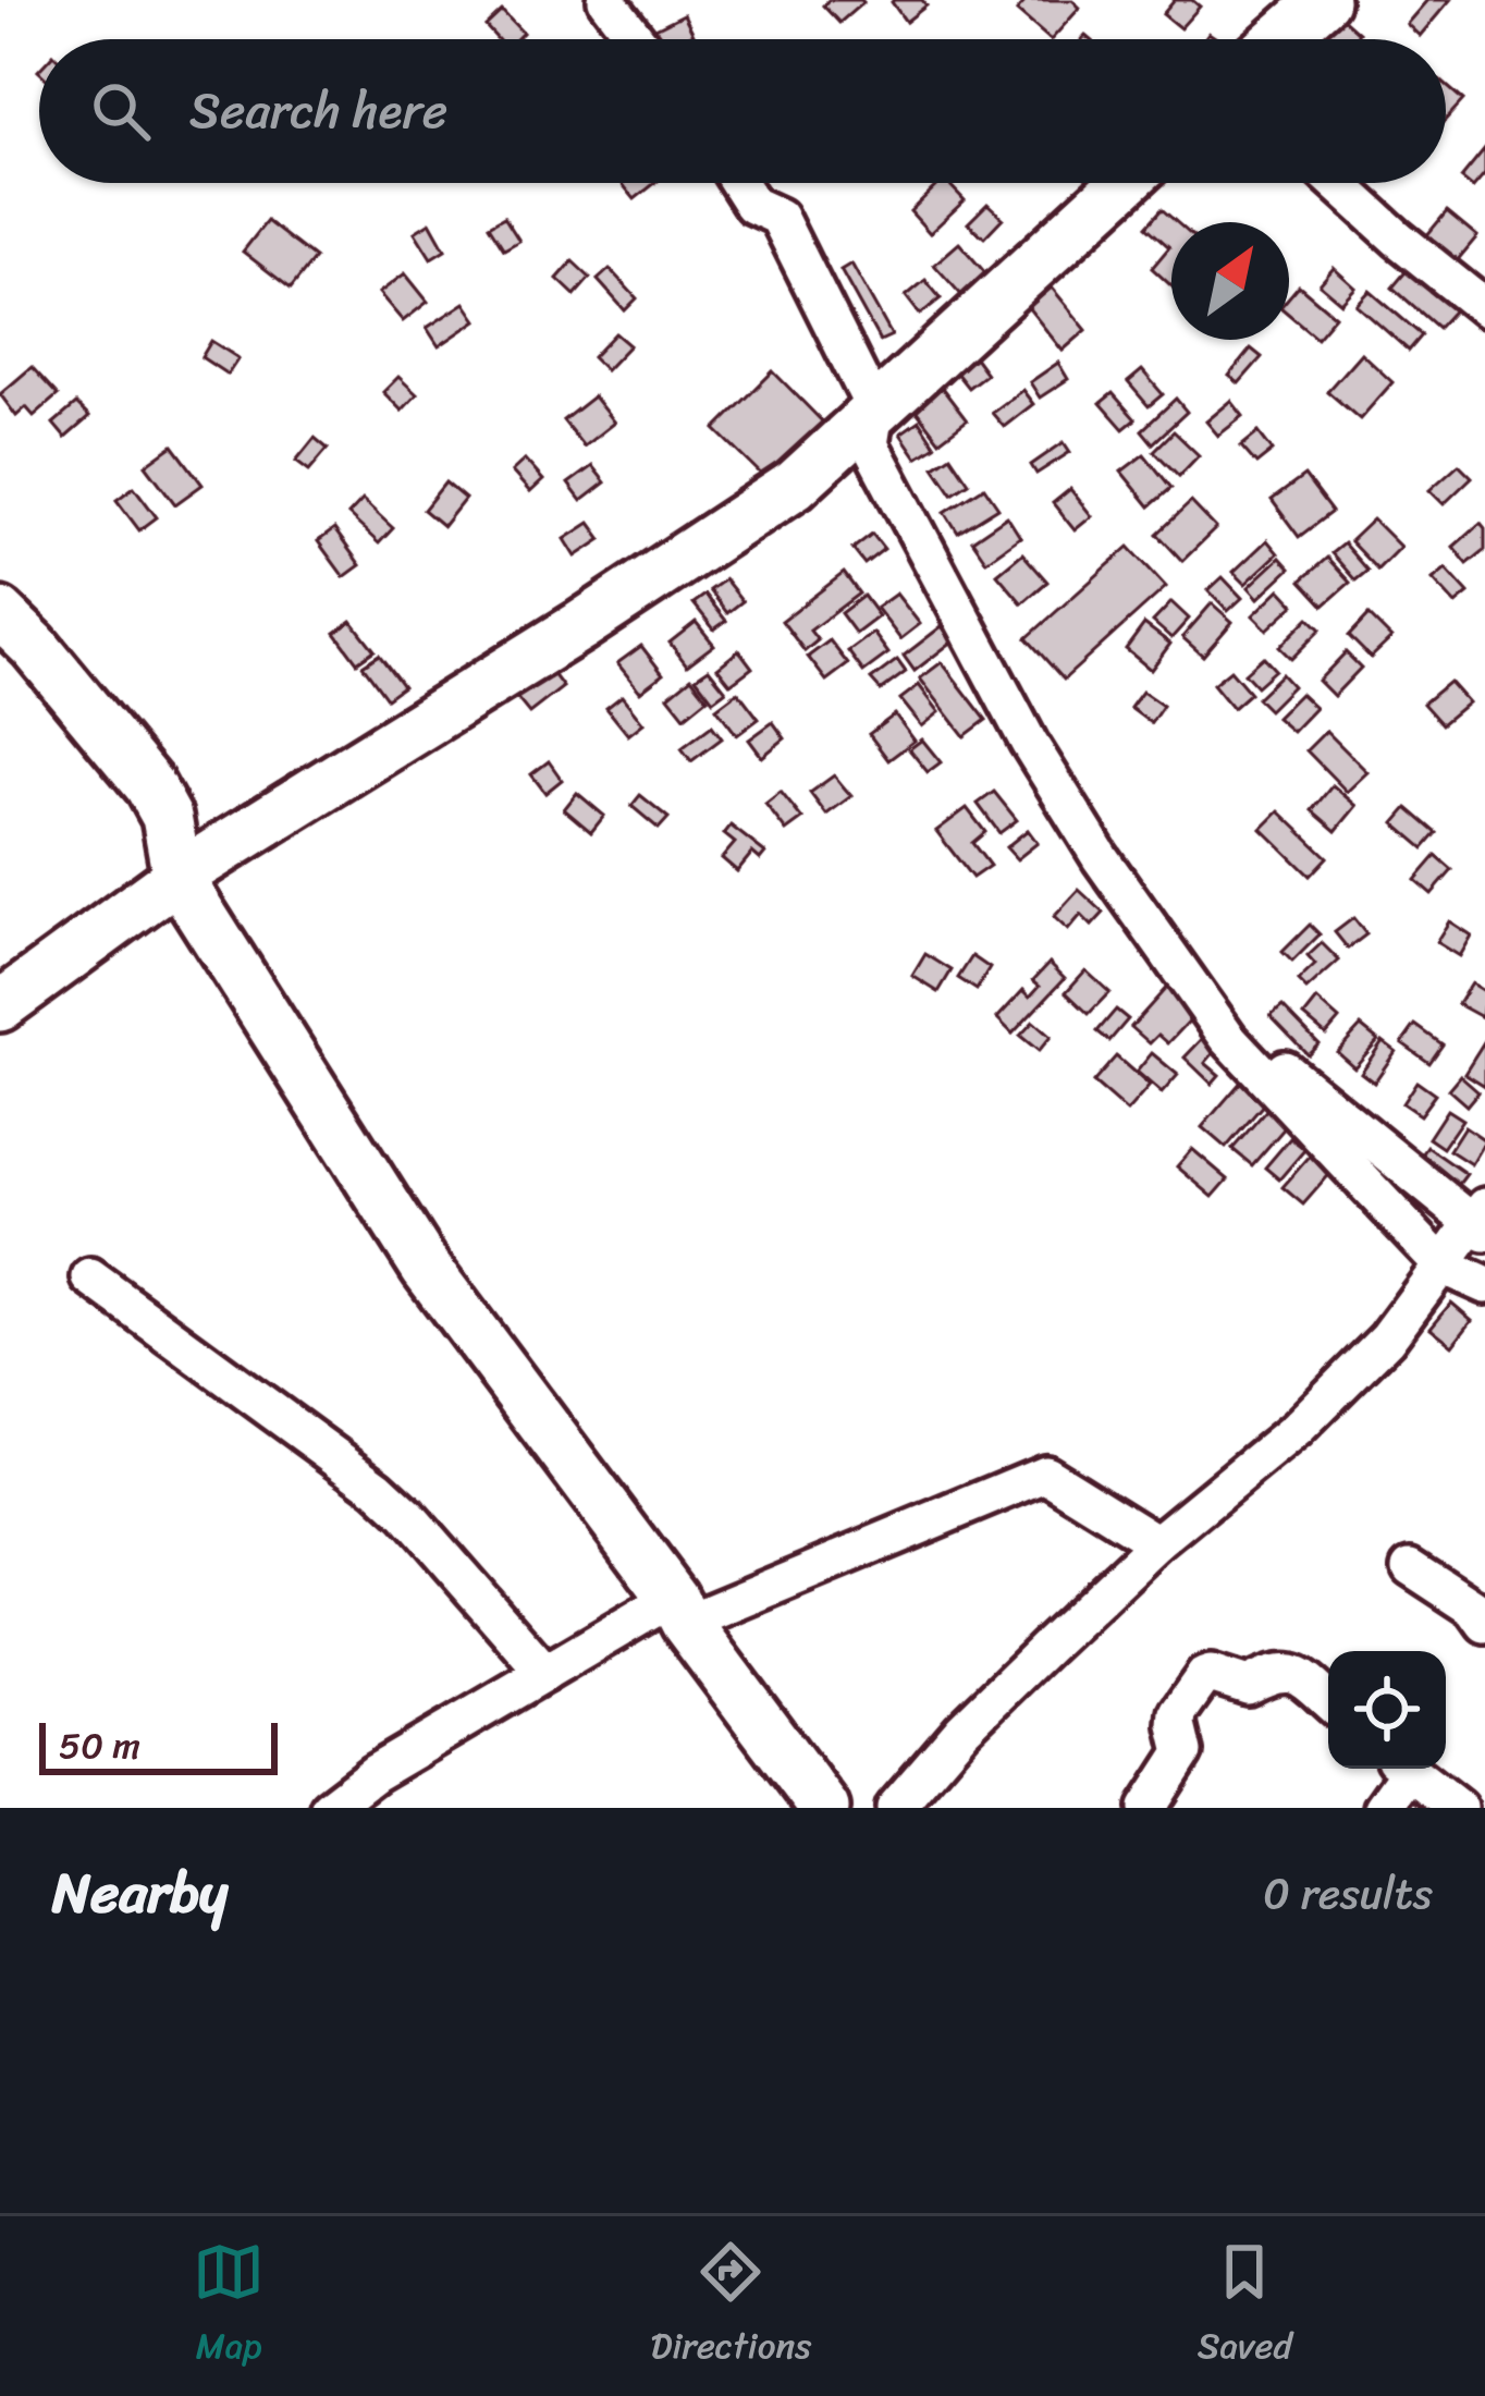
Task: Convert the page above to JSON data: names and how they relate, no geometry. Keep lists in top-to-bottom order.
{
  "scale_bar": "50 m",
  "north": "top right",
  "page": {
    "search": "Search here",
    "scale": "50 m",
    "heading": ["Nearby", "0 results"],
    "nav": ["Map", "Directions", "Saved"]
  }
}
